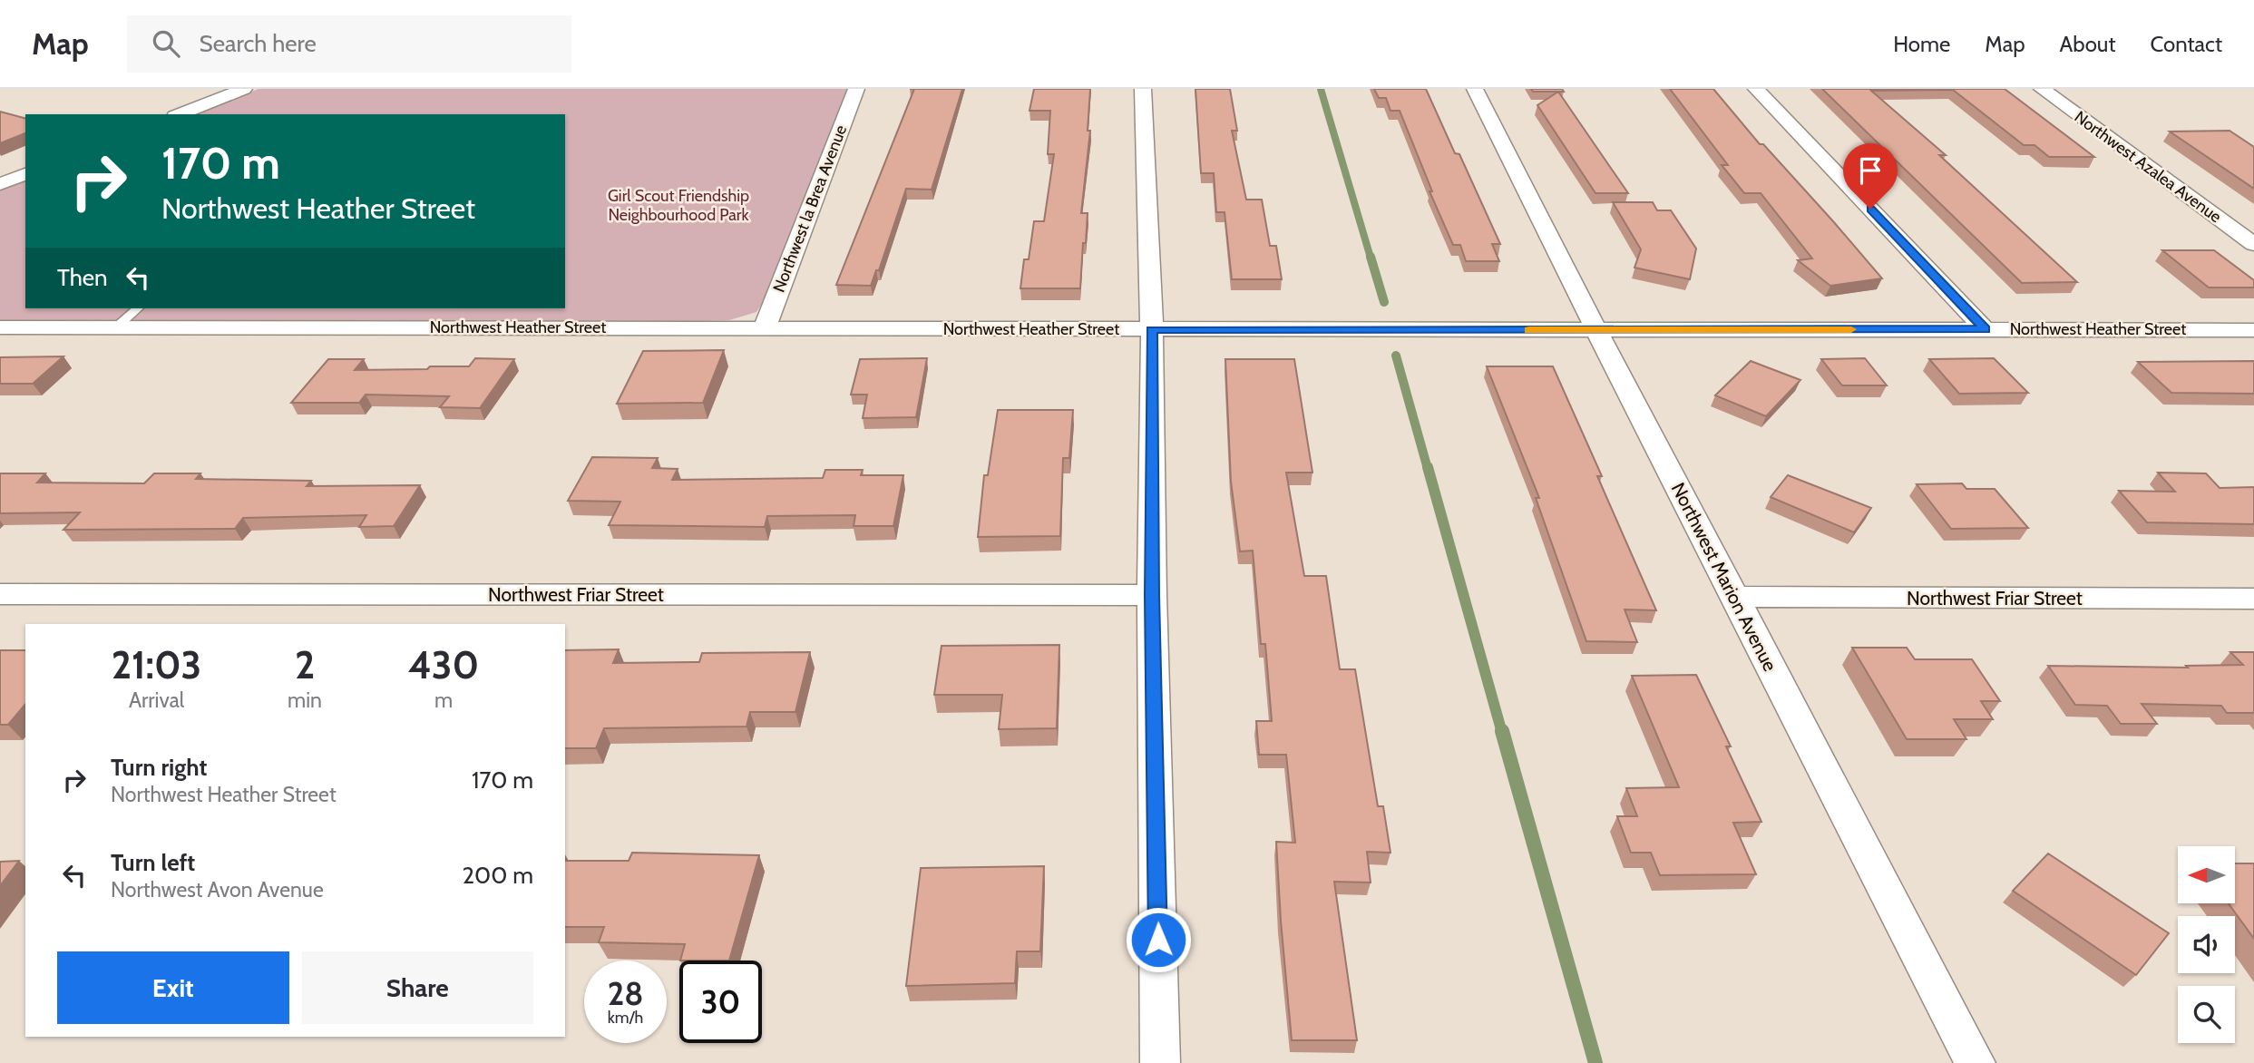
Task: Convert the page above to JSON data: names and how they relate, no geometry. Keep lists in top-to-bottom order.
{
  "streets": {
    "street": [
      "Northwest Azalea Avenue",
      "Northwest la Brea Avenue",
      "Northwest Heather Street",
      "Northwest Marion Avenue",
      "Northwest Friar Street"
    ]
  },
  "crossings": [
    ["Northwest la Brea Avenue", "Northwest Heather Street"],
    ["Northwest Heather Street", "Northwest Marion Avenue"],
    ["Northwest Marion Avenue", "Northwest Friar Street"]
  ],
  "parks": ["Girl Scout Friendship Neighbourhood Park"],
  "north": "left",
  "page": {
    "header": "Map",
    "search": "Search here",
    "nav": [
      "Home",
      "Map",
      "About",
      "Contact"
    ],
    "turn": ["170 m", "Northwest Heather Street"],
    "then": "Then",
    "eta": [
      "21:03",
      "Arrival",
      "2",
      "min",
      "430",
      "m"
    ],
    "list": [
      {
        "name": "Turn right",
        "note": "Northwest Heather Street",
        "value": "170 m"
      },
      {
        "name": "Turn left",
        "note": "Northwest Avon Avenue",
        "value": "200 m"
      }
    ],
    "buttons": ["Exit", "Share"],
    "speed": "28 km/h",
    "limit": "30"
  }
}
